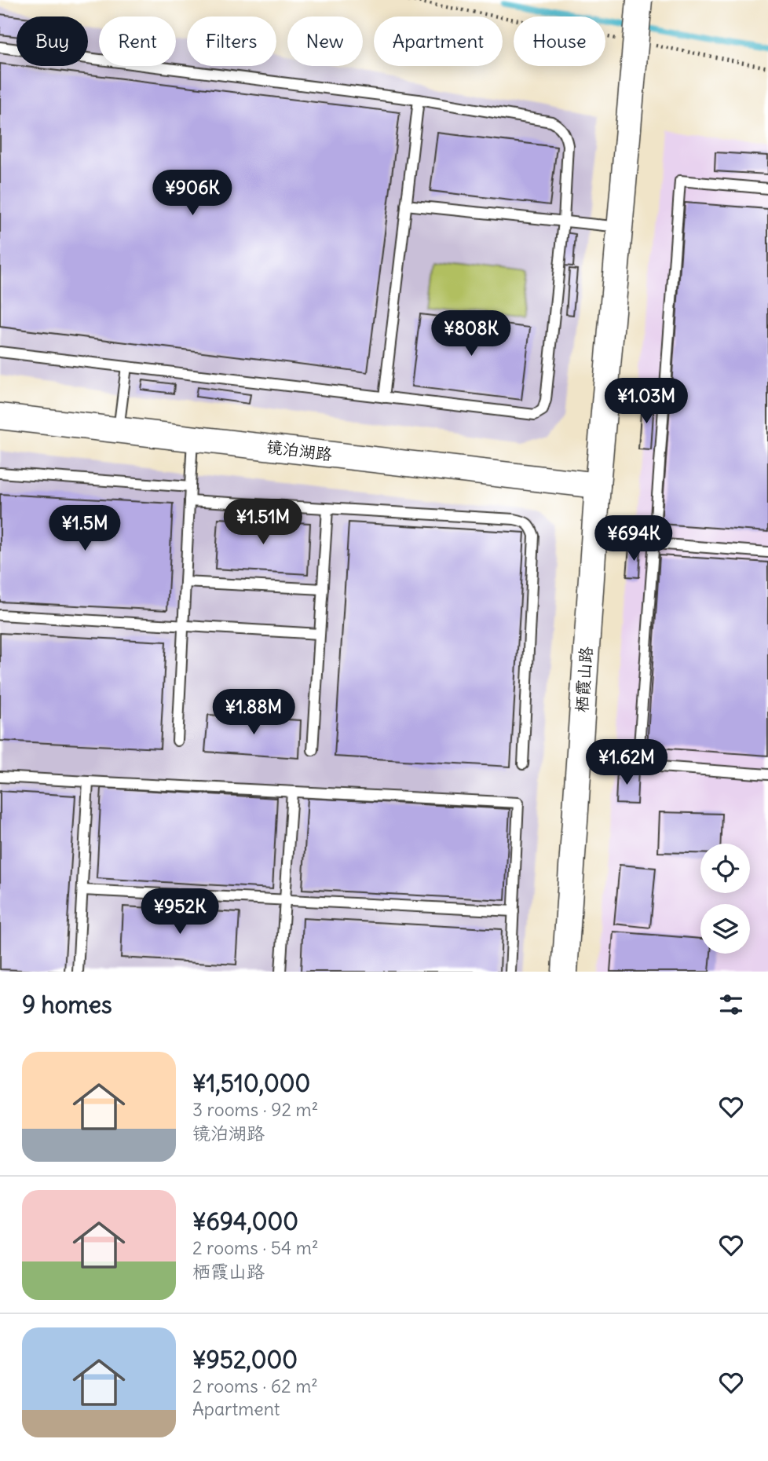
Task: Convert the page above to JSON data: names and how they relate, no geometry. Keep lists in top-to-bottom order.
{
  "streets": {
    "street": ["镜泊湖路", "栖霞山路"]
  },
  "crossings": [
    ["镜泊湖路", "栖霞山路"]
  ],
  "page": {
    "chip": [
      "Buy",
      "Rent",
      "Filters",
      "New",
      "Apartment",
      "House"
    ],
    "price": [
      "¥906K",
      "¥808K",
      "¥1.03M",
      "¥1.51M",
      "¥1.5M",
      "¥694K",
      "¥1.88M",
      "¥1.62M",
      "¥952K"
    ],
    "heading": "9 homes",
    "list": [
      {
        "name": "¥1,510,000",
        "note": "3 rooms · 92 m² · 镜泊湖路"
      },
      {
        "name": "¥694,000",
        "note": "2 rooms · 54 m² · 栖霞山路"
      },
      {
        "name": "¥952,000",
        "note": "2 rooms · 62 m² · Apartment"
      }
    ]
  }
}
